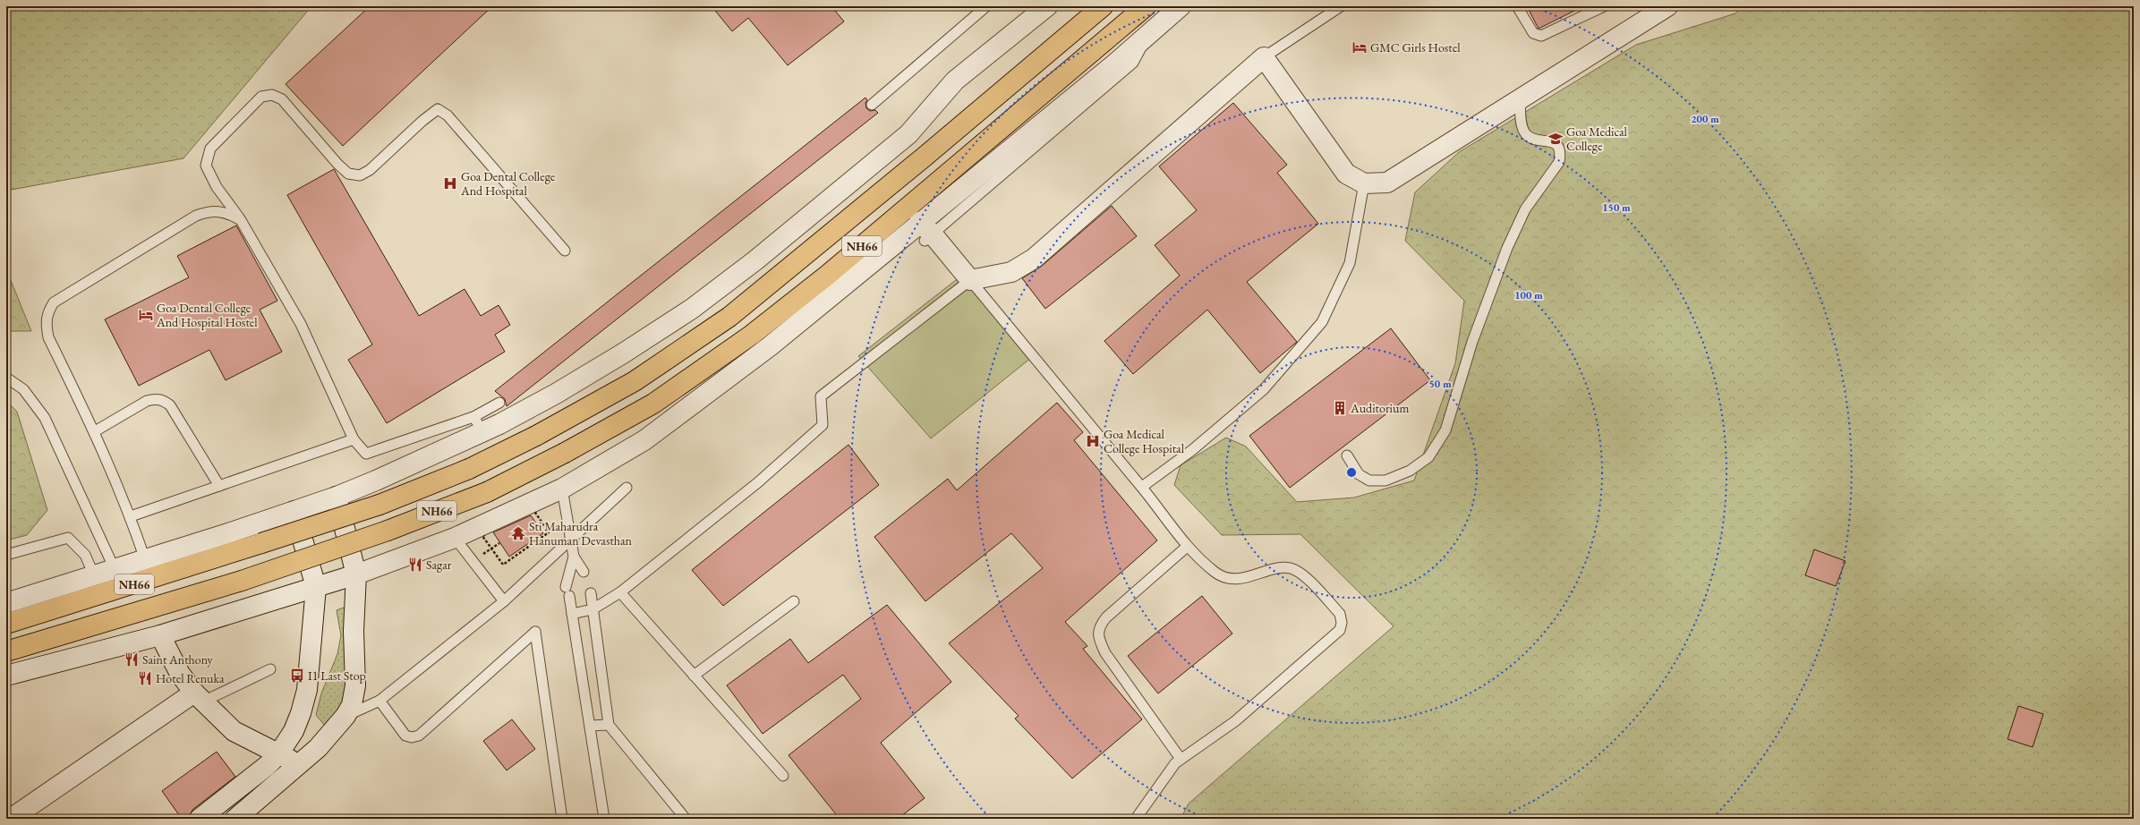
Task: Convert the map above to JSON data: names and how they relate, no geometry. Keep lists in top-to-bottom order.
{
  "streets": {
    "highway": ["NH66"]
  },
  "places": {
    "hotel": ["GMC Girls Hostel", "Goa Dental College And Hospital Hostel"],
    "school or university": ["Goa Medical College"],
    "hospital": ["Goa Dental College And Hospital", "Goa Medical College Hospital"],
    "building": ["Auditorium"],
    "temple": ["Sti Maharudra Hanuman Devasthan"],
    "restaurant": ["Sagar", "Saint Anthony", "Hotel Renuka"],
    "bus stop": ["I1 Last Stop"]
  },
  "rings": [
    "200 m",
    "150 m",
    "100 m",
    "50 m"
  ]
}
